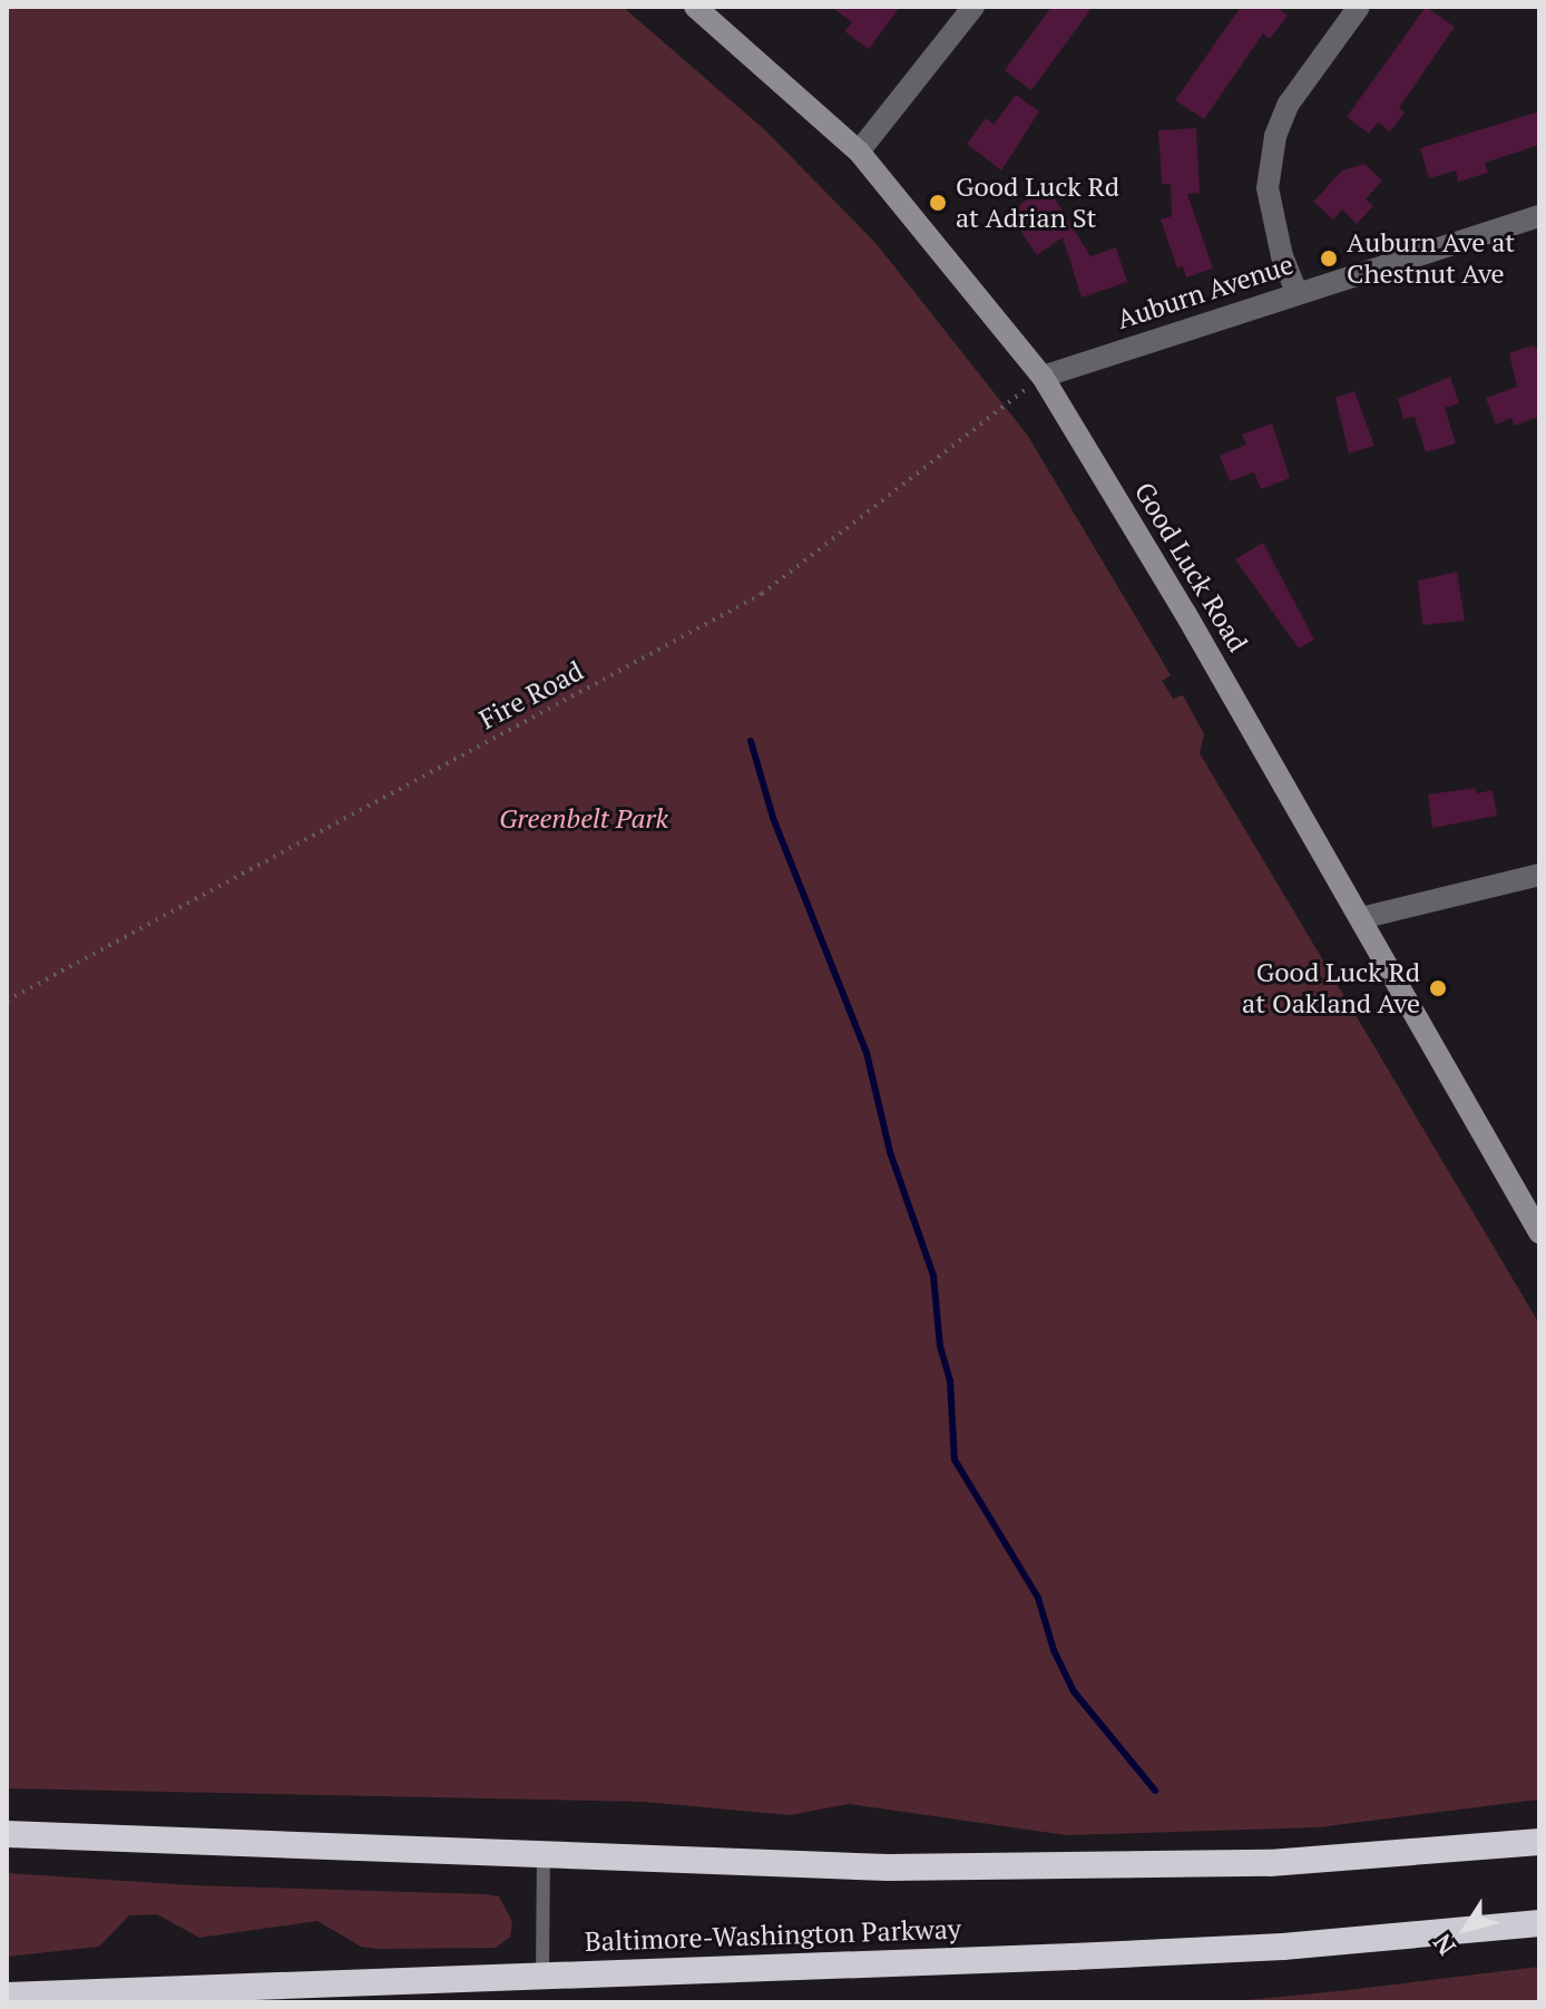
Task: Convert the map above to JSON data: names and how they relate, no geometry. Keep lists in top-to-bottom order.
{
  "streets": {
    "highway": ["Baltimore-Washington Parkway"],
    "main road": ["Good Luck Road"],
    "street": ["Auburn Avenue"],
    "path": ["Fire Road"]
  },
  "crossings": [
    ["Auburn Avenue", "Good Luck Road"],
    ["Auburn Avenue", "Fire Road"],
    ["Good Luck Road", "Fire Road"]
  ],
  "parks": ["Greenbelt Park"],
  "places": ["Good Luck Rd at Adrian St", "Auburn Ave at Chestnut Ave", "Good Luck Rd at Oakland Ave"],
  "north": "bottom left"
}
